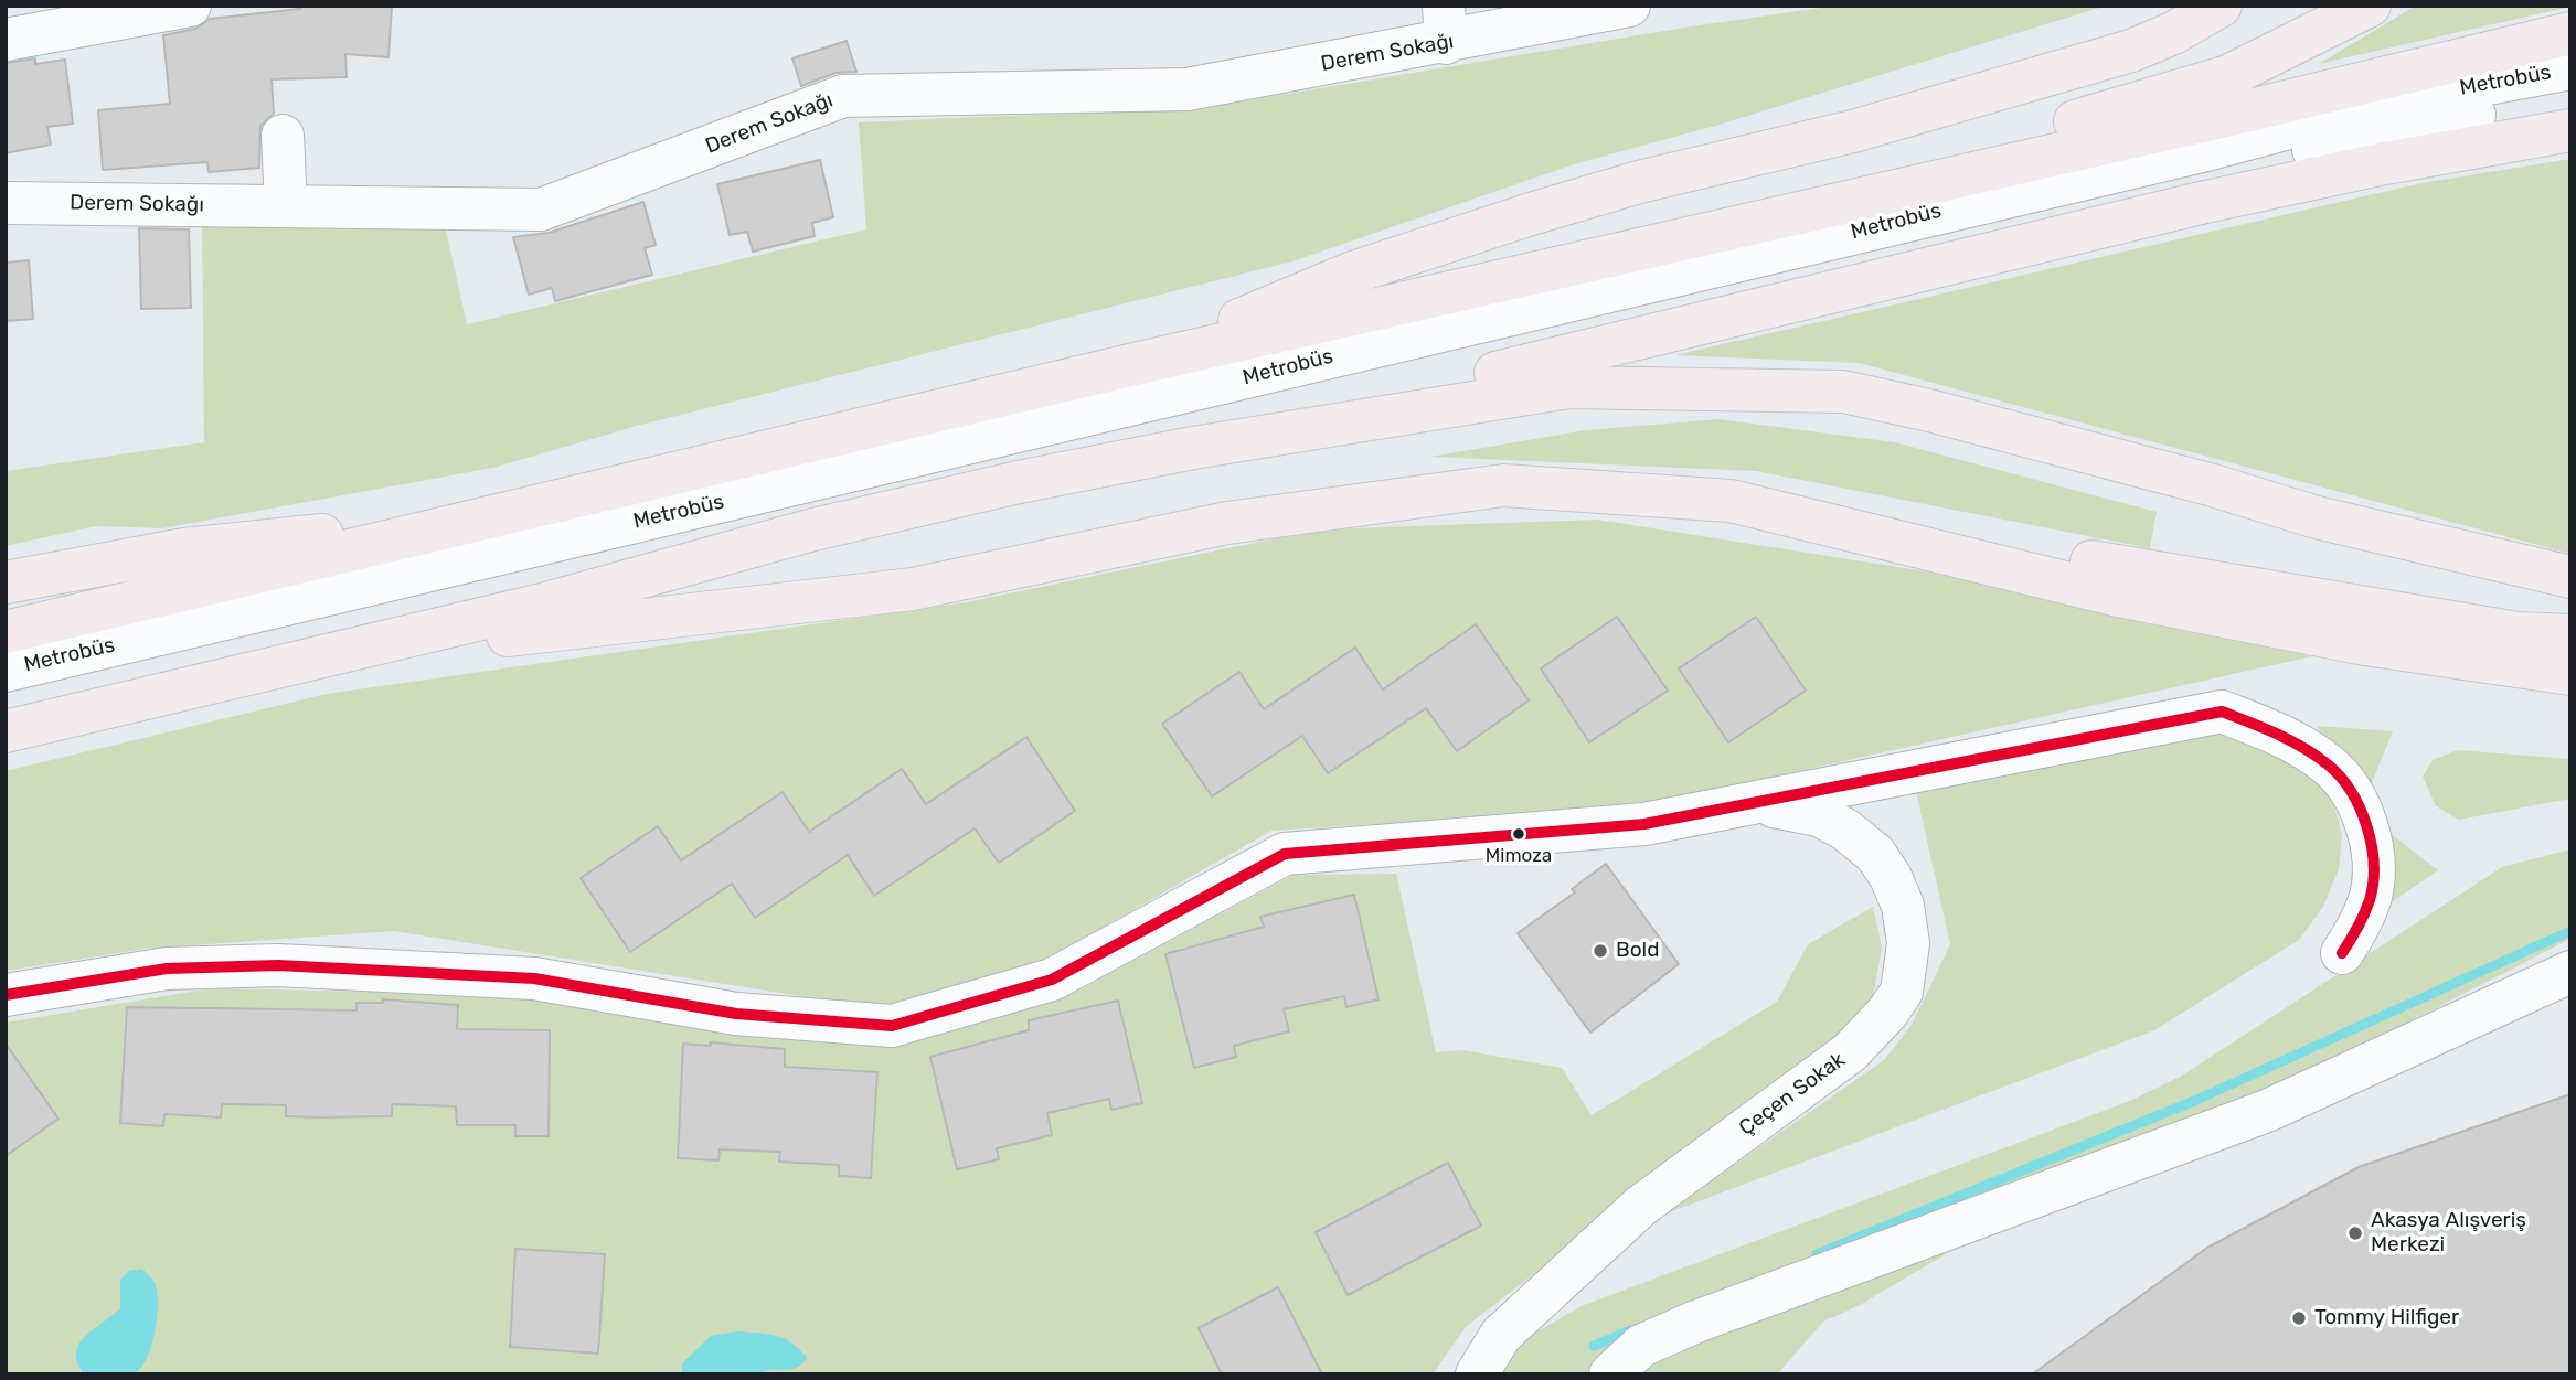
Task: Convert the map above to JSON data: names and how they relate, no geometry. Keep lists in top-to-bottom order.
{
  "streets": {
    "street": ["Derem Sokağı", "Metrobüs", "Çeçen Sokak"]
  },
  "places": [
    "Mimoza",
    "Bold",
    "Akasya Alışveriş Merkezi",
    "Tommy Hilfiger"
  ]
}
